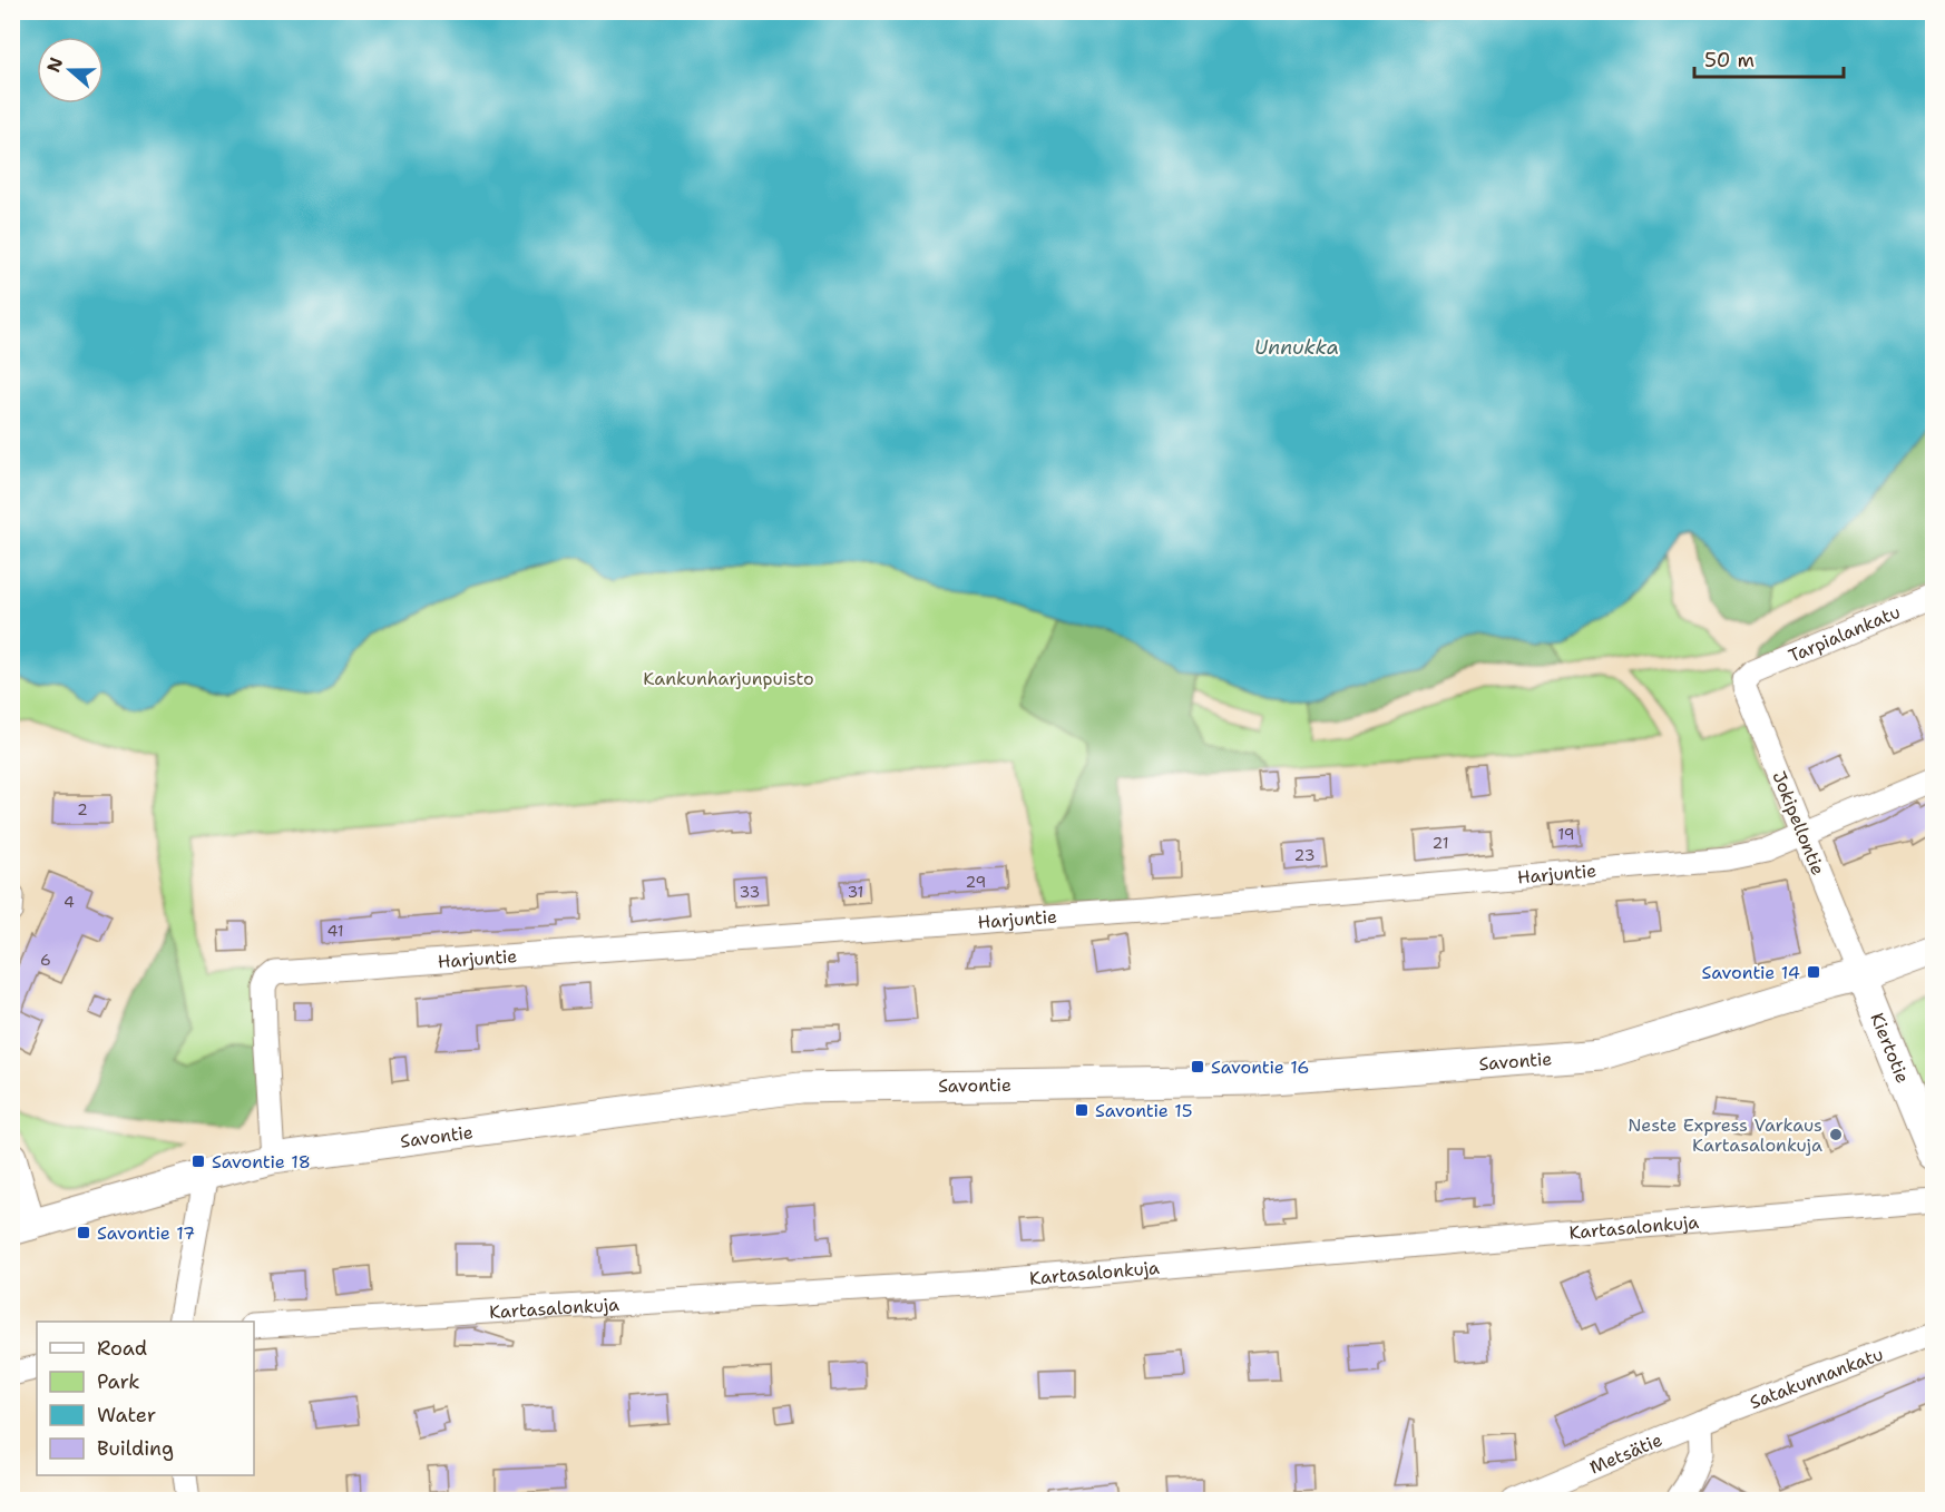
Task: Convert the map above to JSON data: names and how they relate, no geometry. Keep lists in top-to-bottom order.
{
  "streets": {
    "street": [
      "Tarpialankatu",
      "Jokipellontie",
      "Harjuntie",
      "Kiertotie",
      "Savontie",
      "Kartasalonkuja",
      "Satakunnankatu",
      "Metsätie"
    ]
  },
  "crossings": [
    ["Tarpialankatu", "Jokipellontie"],
    ["Jokipellontie", "Harjuntie"],
    ["Jokipellontie", "Kiertotie"],
    ["Jokipellontie", "Savontie"],
    ["Harjuntie", "Savontie"],
    ["Kiertotie", "Savontie"],
    ["Satakunnankatu", "Metsätie"]
  ],
  "water": ["Unnukka"],
  "parks": ["Kankunharjunpuisto"],
  "places": {
    "transit": [
      "Savontie 14",
      "Savontie 16",
      "Savontie 15",
      "Savontie 18",
      "Savontie 17"
    ],
    "other": ["Neste Express Varkaus Kartasalonkuja"]
  },
  "house_numbers": [
    "2",
    "19",
    "21",
    "23",
    "29",
    "33",
    "31",
    "4",
    "41",
    "6"
  ],
  "legend": [
    "Road",
    "Park",
    "Water",
    "Building"
  ],
  "scale_bar": "50 m",
  "north": "left"
}
